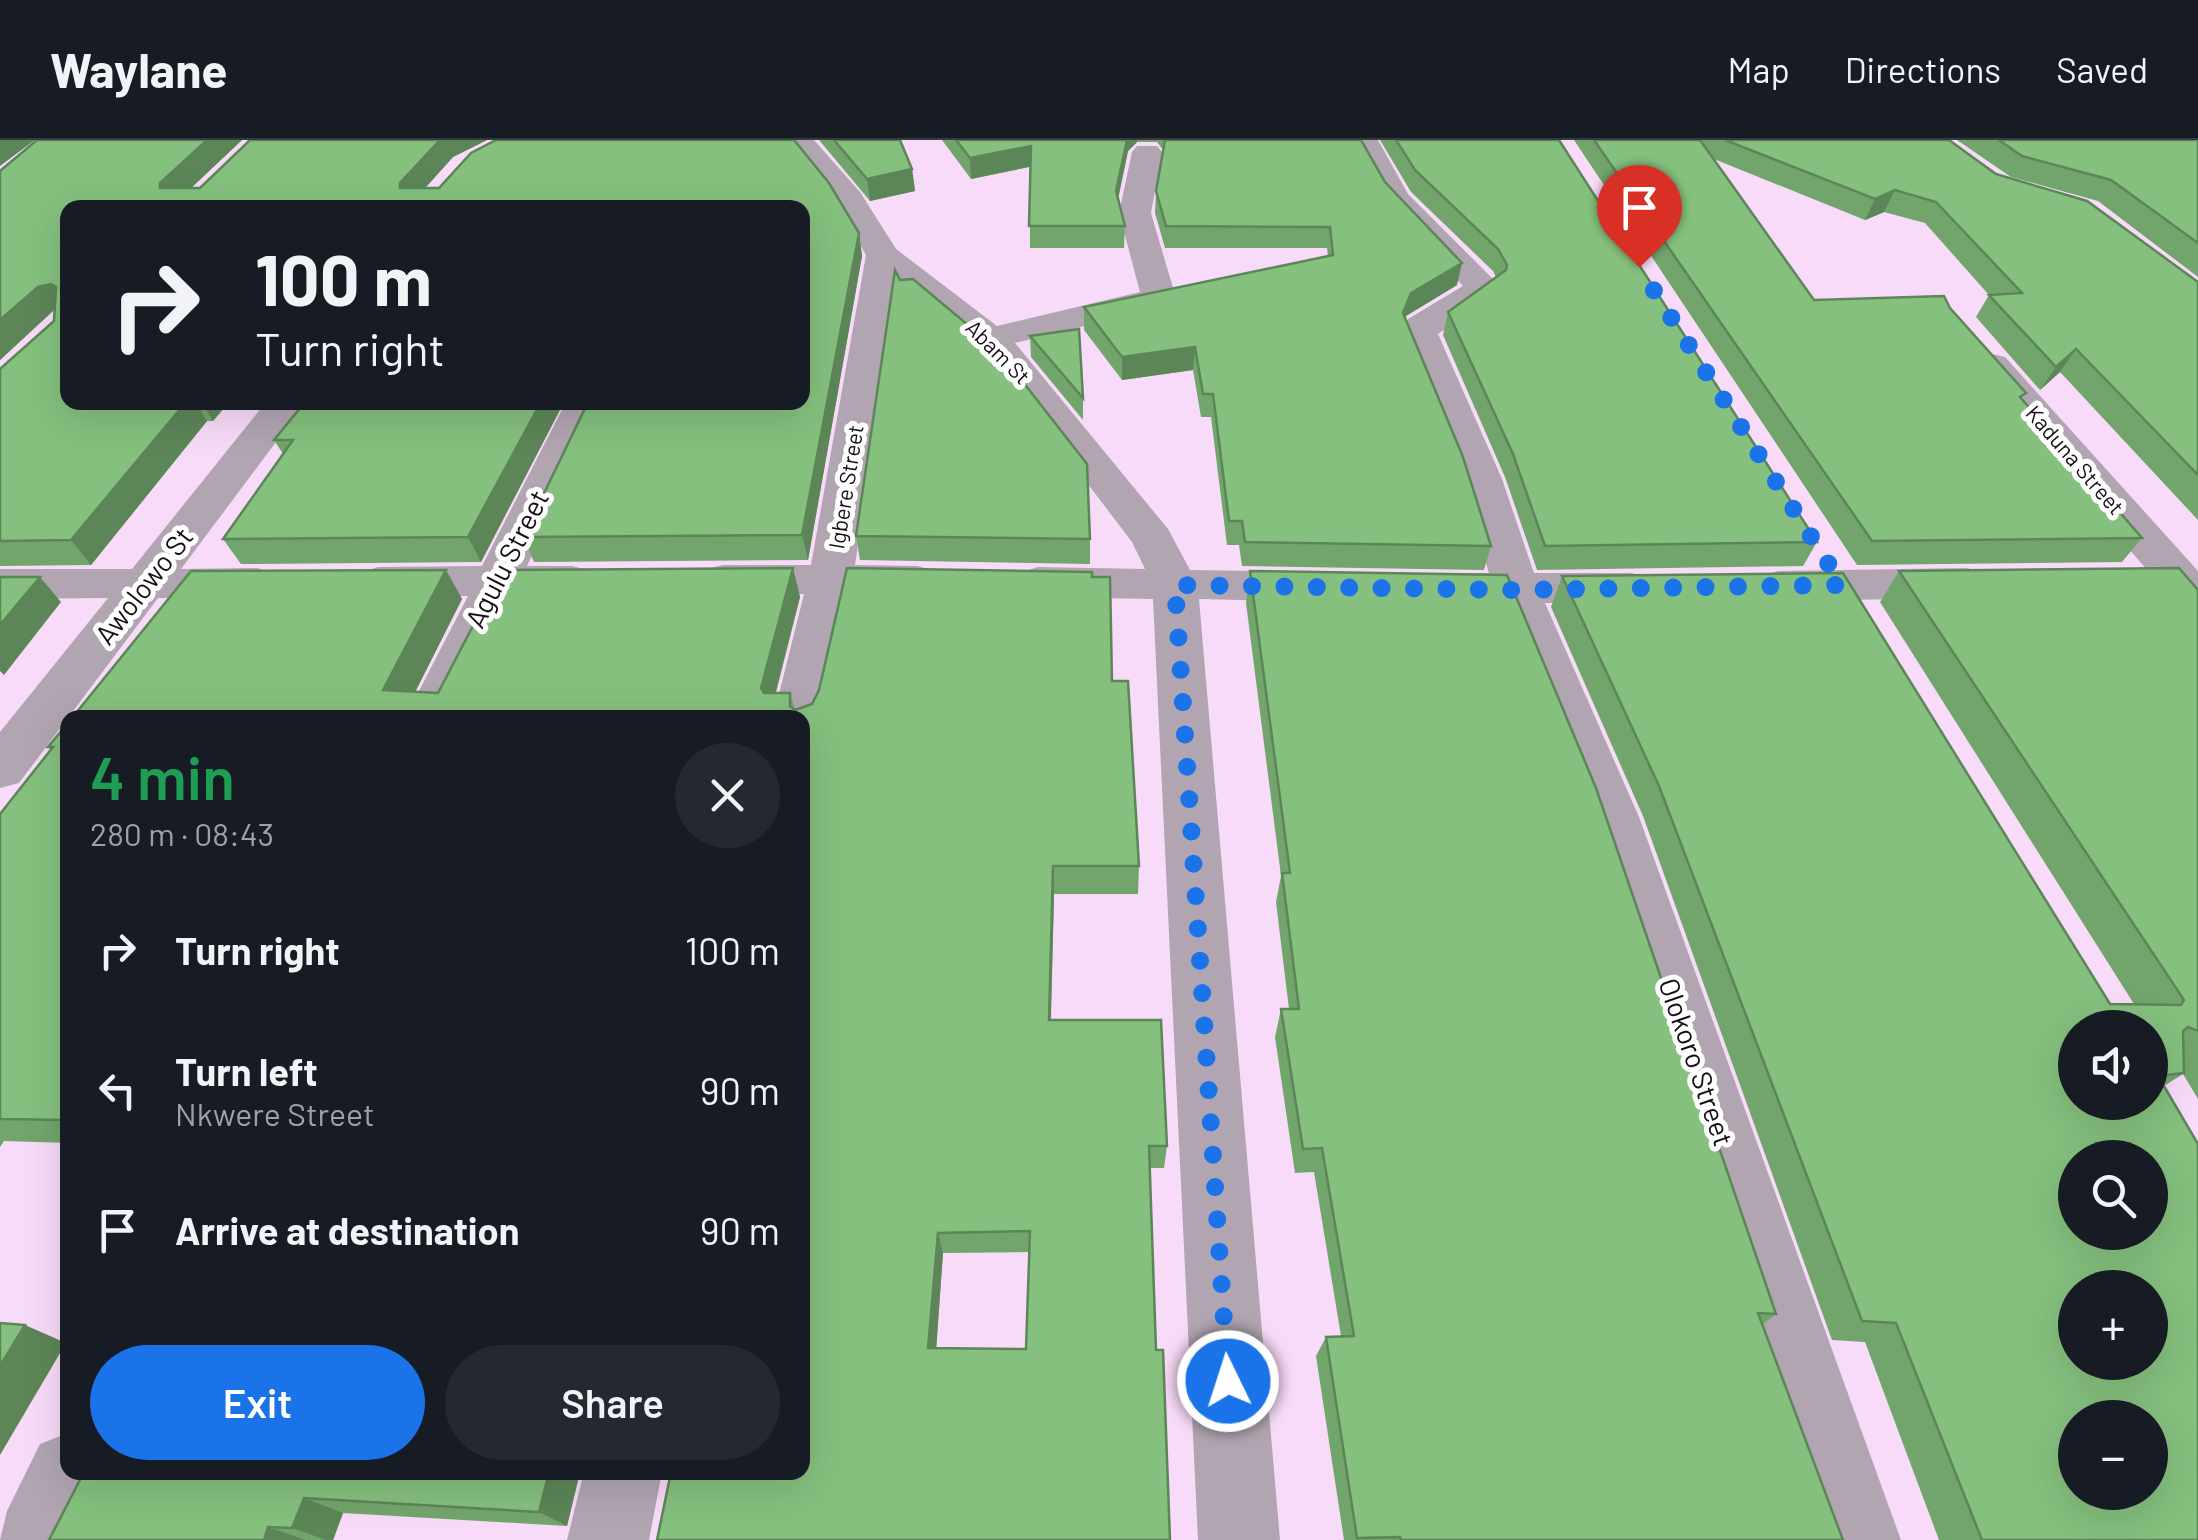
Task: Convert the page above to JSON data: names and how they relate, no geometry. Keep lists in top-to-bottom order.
{
  "streets": {
    "street": [
      "Abam St",
      "Kaduna Street",
      "Igbere Street",
      "Agulu Street",
      "Awolowo St",
      "Olokoro Street"
    ]
  },
  "crossings": [
    ["Abam St", "Igbere Street"]
  ],
  "page": {
    "header": "Waylane",
    "nav": ["Map", "Directions", "Saved"],
    "turn": ["100 m", "Turn right"],
    "heading": ["4 min", "280 m · 08:43"],
    "list": [
      {
        "name": "Turn right",
        "value": "100 m"
      },
      {
        "name": "Turn left",
        "note": "Nkwere Street",
        "value": "90 m"
      },
      {
        "name": "Arrive at destination",
        "value": "90 m"
      }
    ],
    "map_buttons": ["+", "−"],
    "buttons": ["Exit", "Share"]
  }
}
